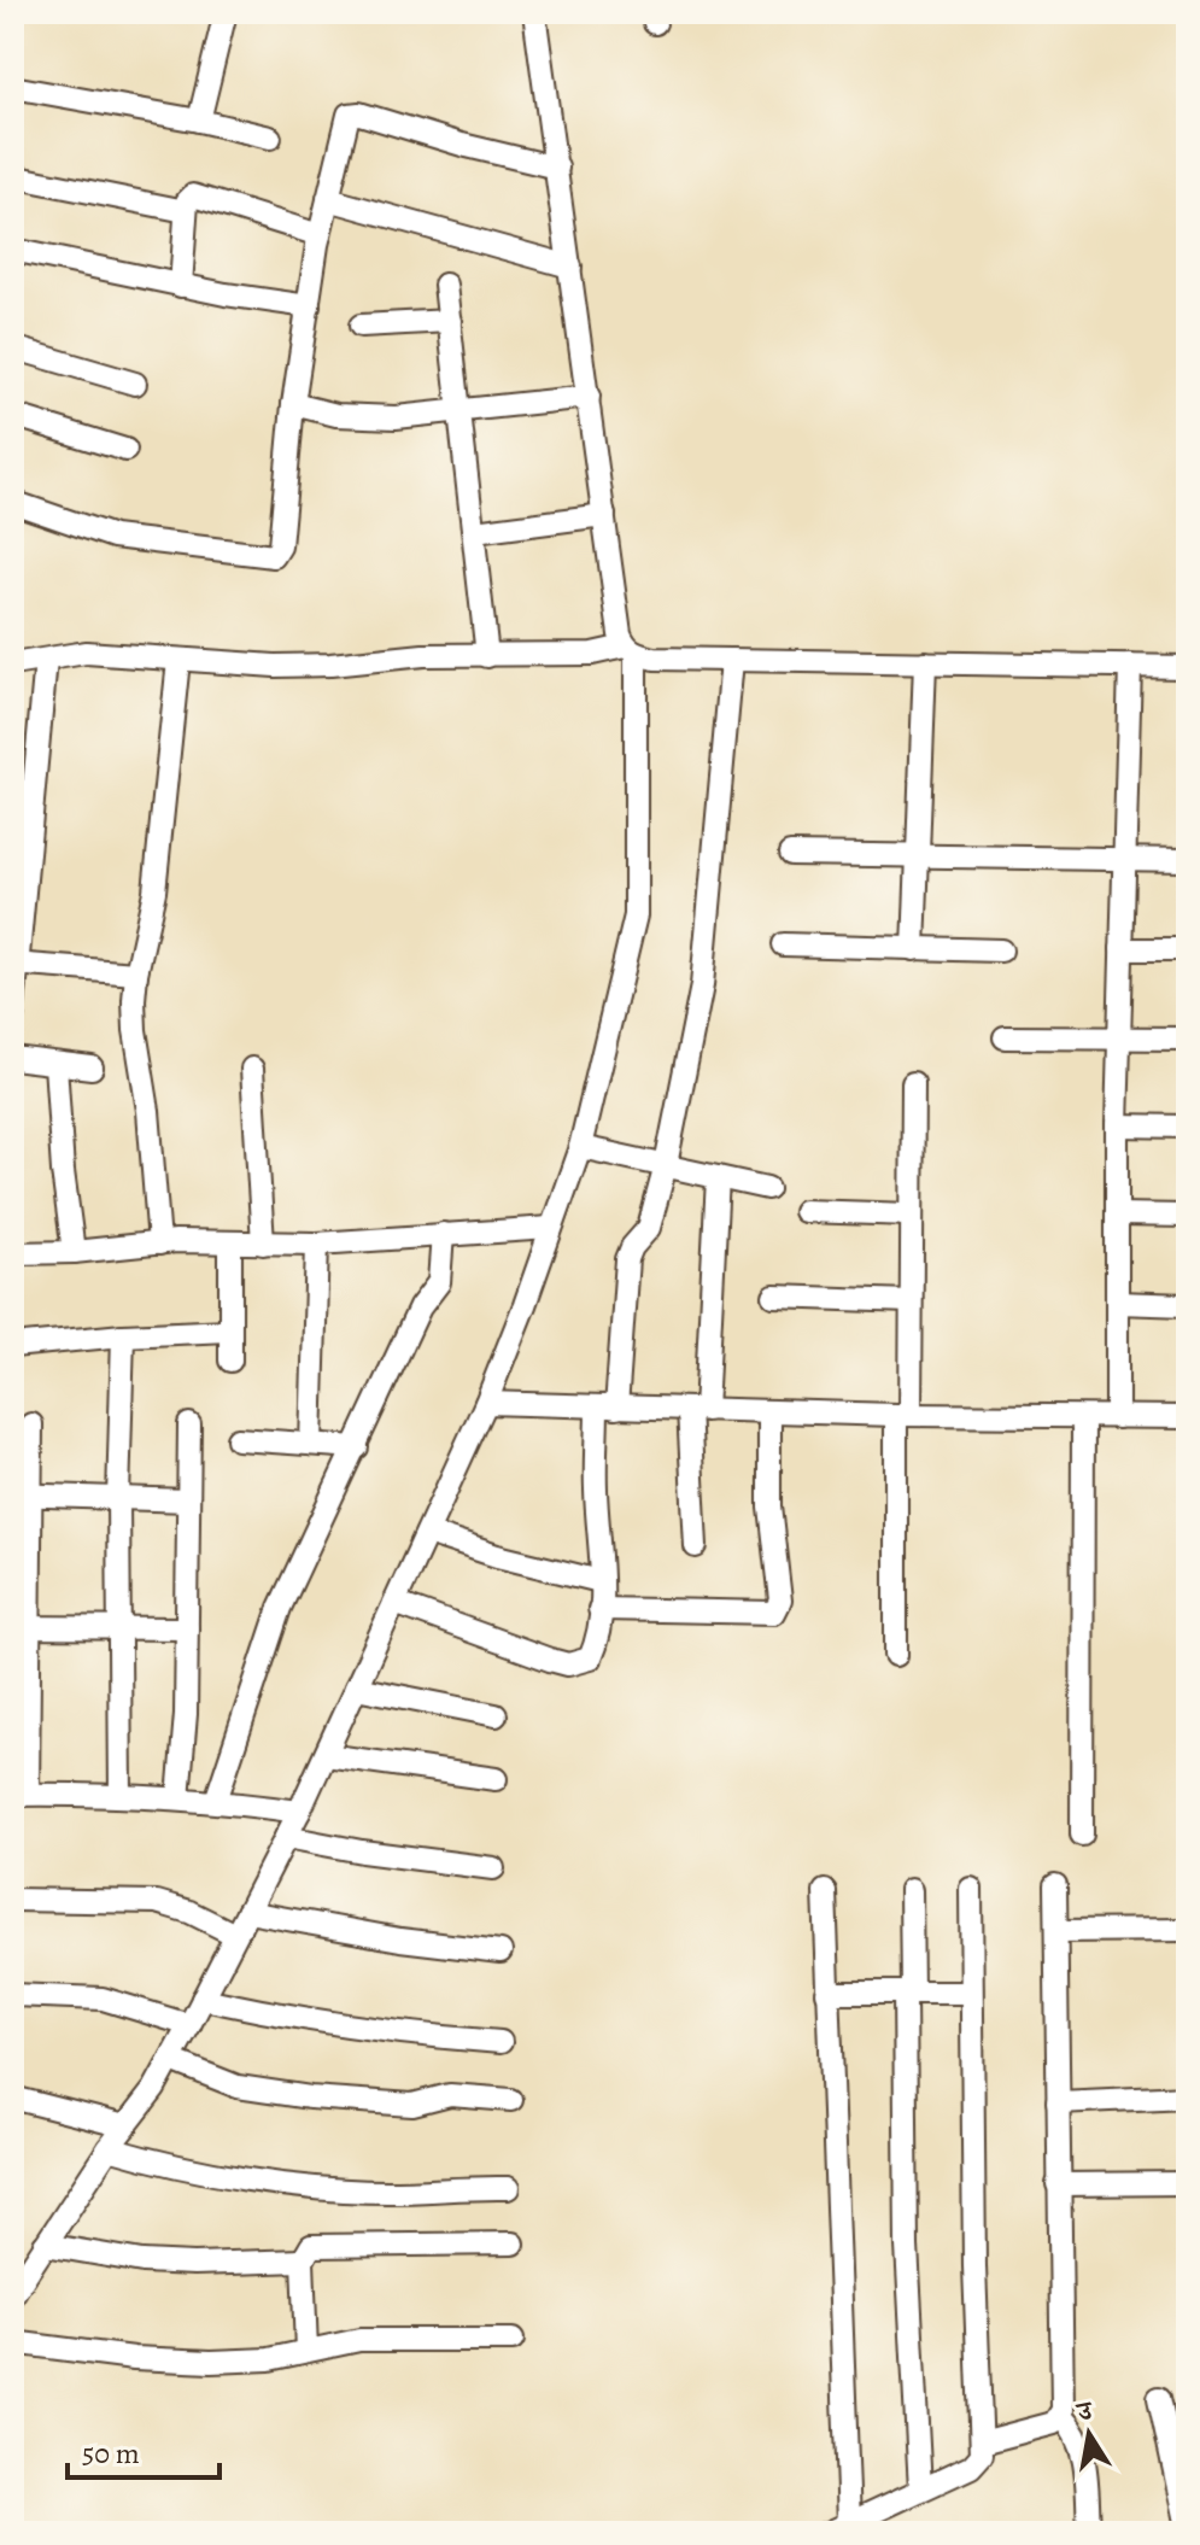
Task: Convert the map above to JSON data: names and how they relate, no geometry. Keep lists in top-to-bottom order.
{
  "scale_bar": "50 m",
  "north": "top"
}
